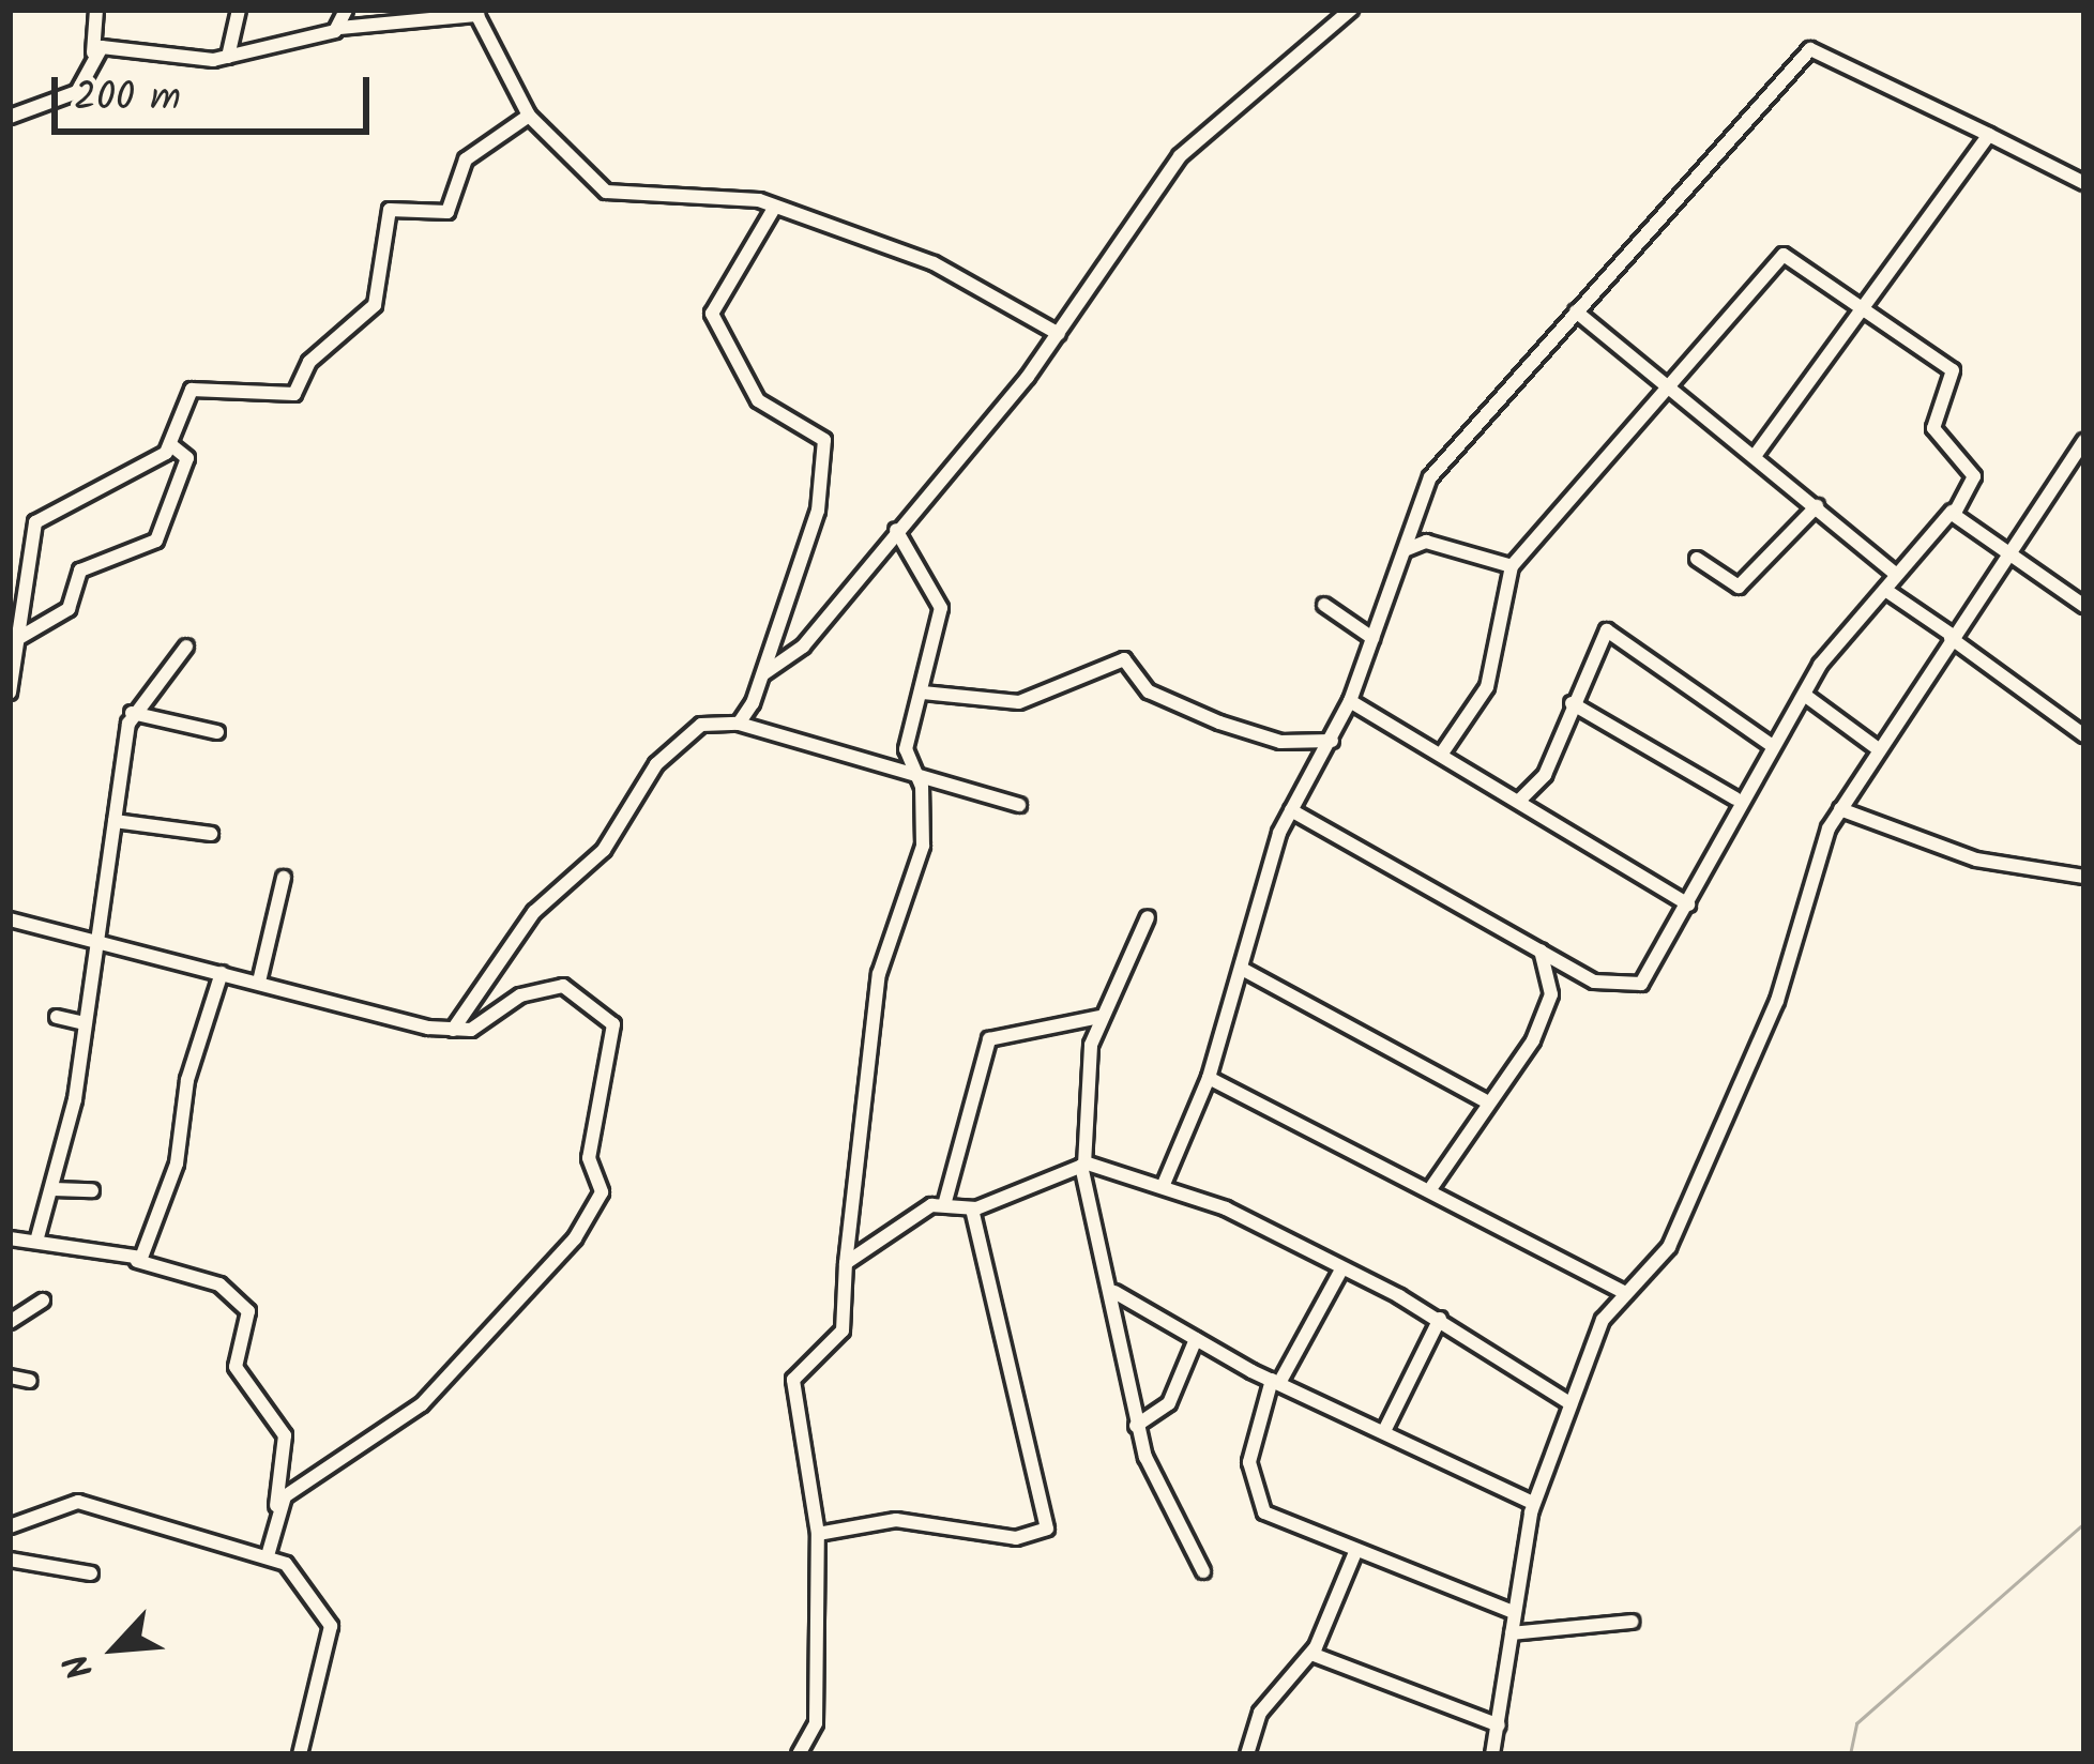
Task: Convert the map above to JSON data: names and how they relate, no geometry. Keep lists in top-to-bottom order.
{
  "scale_bar": "200 m",
  "north": "bottom left"
}
